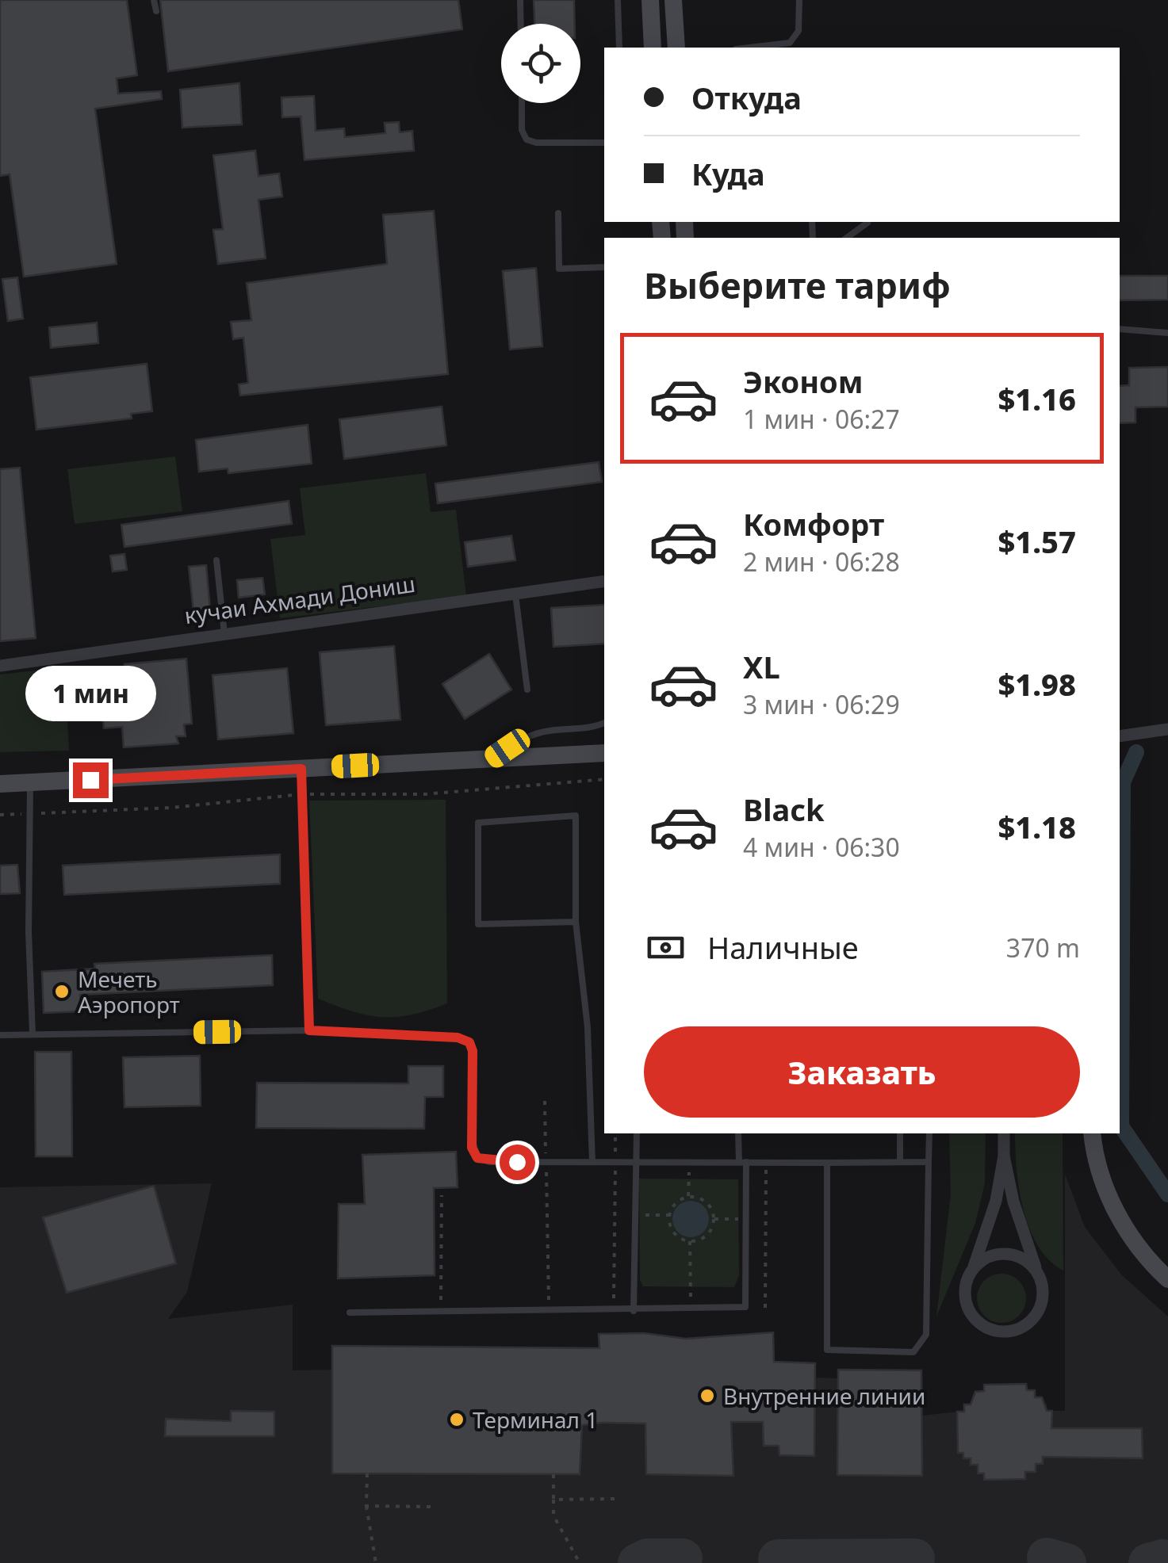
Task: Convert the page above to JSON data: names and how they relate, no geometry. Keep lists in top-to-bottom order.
{
  "streets": {
    "street": ["кучаи Ахмади Дониш"]
  },
  "places": ["Мечеть Аэропорт", "Внутренние линии", "Терминал 1"],
  "page": {
    "banner": ["Откуда", "Куда"],
    "heading": "Выберите тариф",
    "list": [
      {
        "name": "Эконом",
        "note": "1 мин · 06:27",
        "value": "$1.16"
      },
      {
        "name": "Комфорт",
        "note": "2 мин · 06:28",
        "value": "$1.57"
      },
      {
        "name": "XL",
        "note": "3 мин · 06:29",
        "value": "$1.98"
      },
      {
        "name": "Black",
        "note": "4 мин · 06:30",
        "value": "$1.18"
      }
    ],
    "bubble": "1 мин",
    "pay": ["Наличные", "370 m"],
    "buttons": "Заказать"
  }
}
